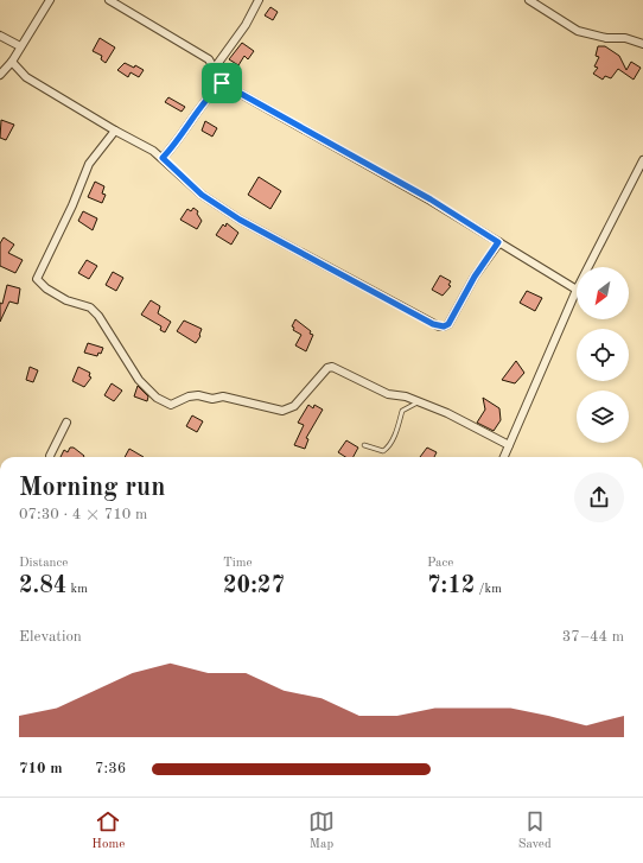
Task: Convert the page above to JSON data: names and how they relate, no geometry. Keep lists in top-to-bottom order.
{
  "north": "bottom left",
  "page": {
    "heading": ["Morning run", "07:30 · 4 × 710 m"],
    "stats": [
      ["Distance", "2.84 km"],
      ["Time", "20:27"],
      ["Pace", "7:12 /km"]
    ],
    "chart": ["Elevation", "37–44 m"],
    "list": [
      {
        "name": "710 m",
        "note": "7:36"
      }
    ],
    "tabs": ["Home", "Map", "Saved"]
  }
}
